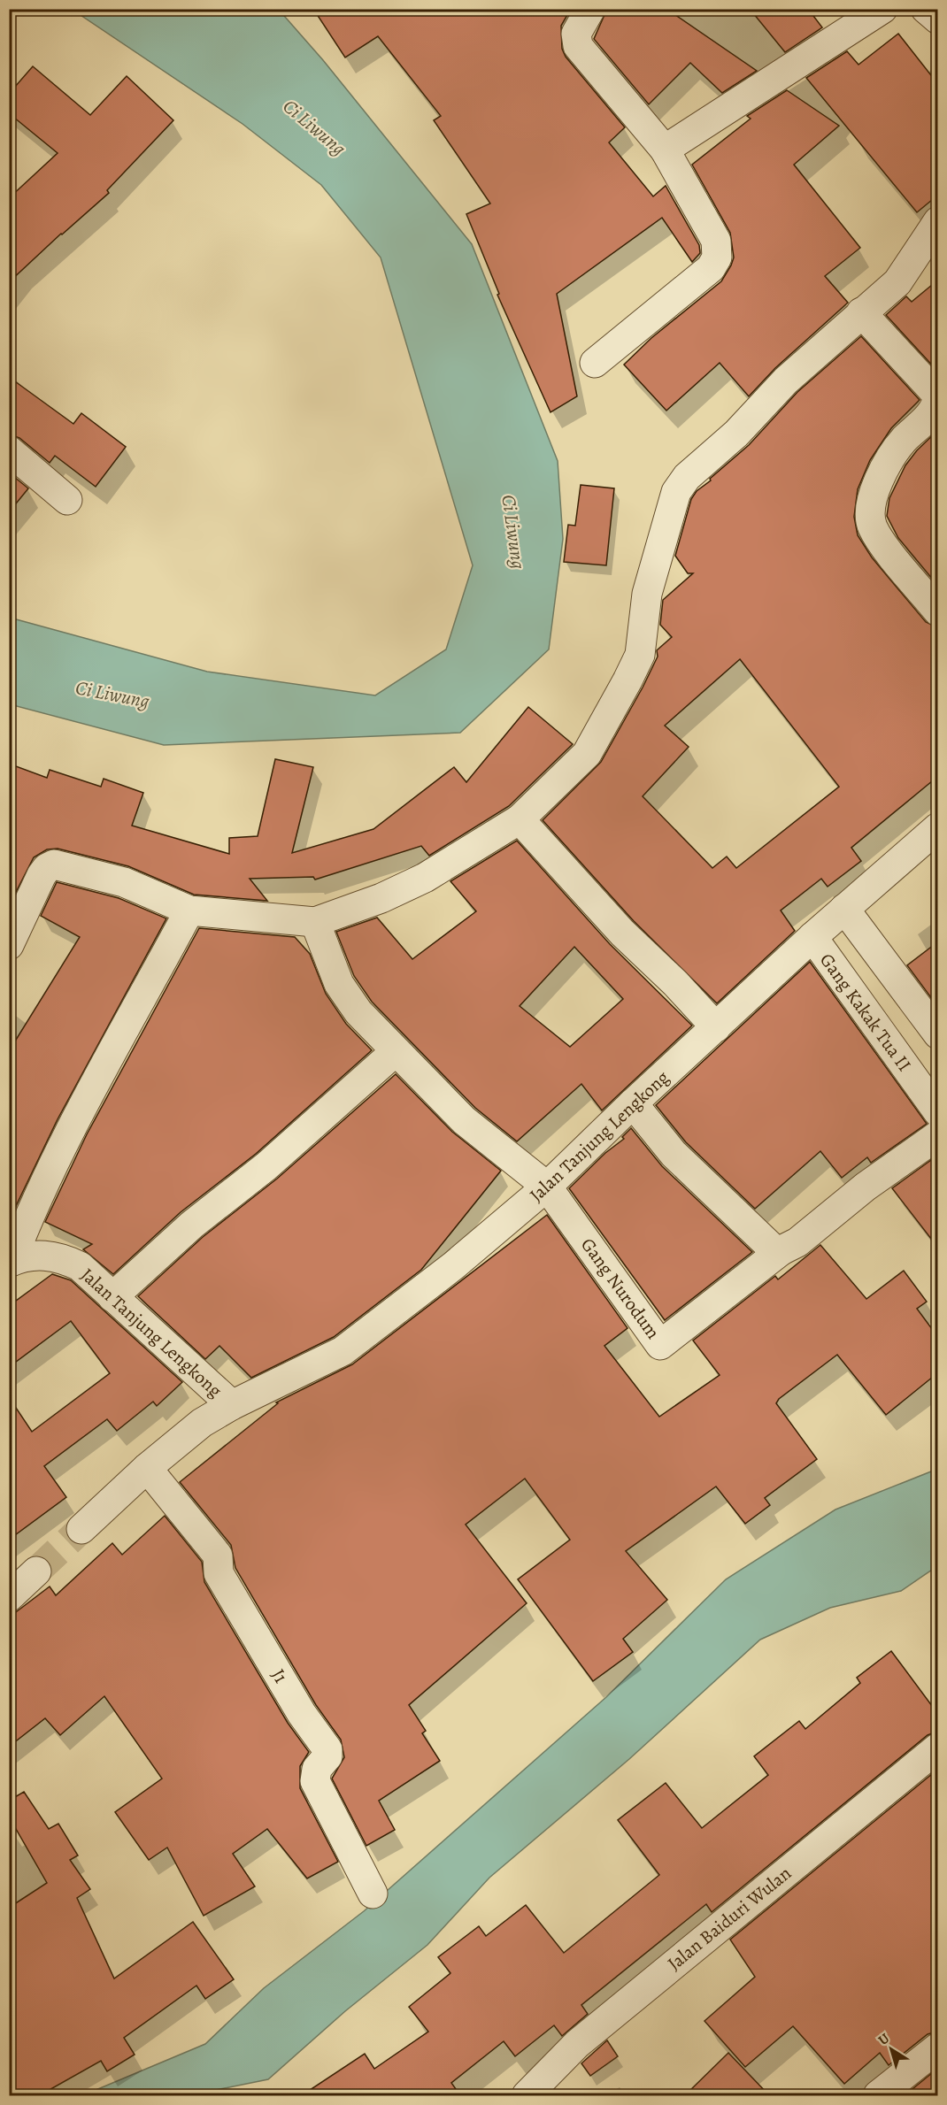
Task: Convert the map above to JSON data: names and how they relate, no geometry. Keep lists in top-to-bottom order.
{
  "streets": {
    "street": [
      "Gang Kakak Tua II",
      "Jalan Tanjung Lengkong",
      "Gang Nurodum",
      "J1",
      "Jalan Baiduri Wulan"
    ]
  },
  "crossings": [
    ["Gang Kakak Tua II", "Jalan Tanjung Lengkong"],
    ["Jalan Tanjung Lengkong", "Gang Nurodum"],
    ["Jalan Tanjung Lengkong", "J1"]
  ],
  "water": ["Ci Liwung"],
  "north": "top left"
}
